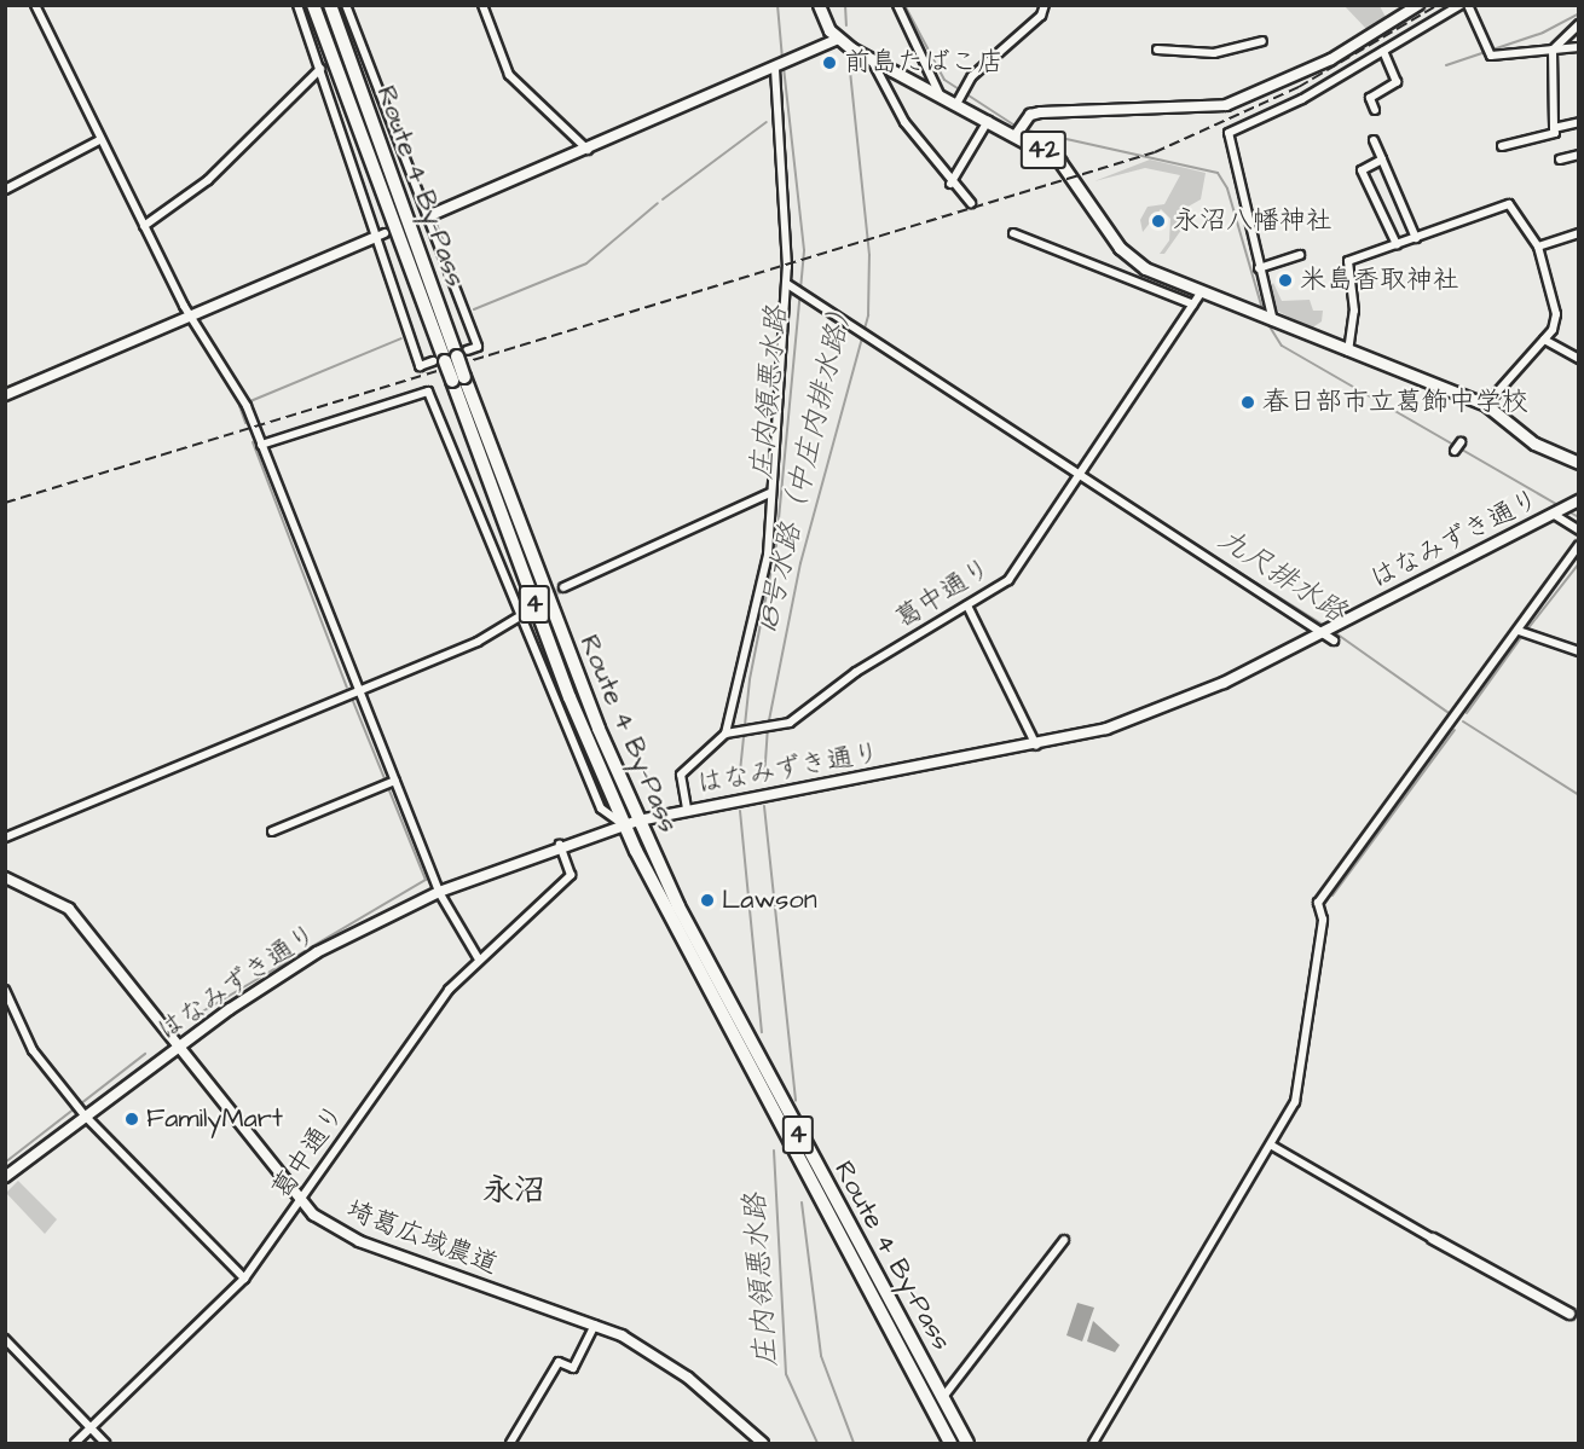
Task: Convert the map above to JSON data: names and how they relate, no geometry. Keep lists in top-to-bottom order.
{
  "streets": {
    "highway": ["Route 4 By-Pass", "4"],
    "main road": ["42"],
    "street": ["はなみずき通り", "葛中通り", "埼葛広域農道"]
  },
  "crossings": [
    ["42", "葛中通り"],
    ["Route 4 By-Pass", "はなみずき通り"],
    ["はなみずき通り", "葛中通り"],
    ["はなみずき通り", "埼葛広域農道"],
    ["葛中通り", "埼葛広域農道"]
  ],
  "districts": ["永沼"],
  "water": ["庄内領悪水路", "18号水路（中庄内排水路）", "九尺排水路"],
  "places": [
    "前島たばこ店",
    "永沼八幡神社",
    "米島香取神社",
    "春日部市立葛飾中学校",
    "Lawson",
    "FamilyMart"
  ]
}
